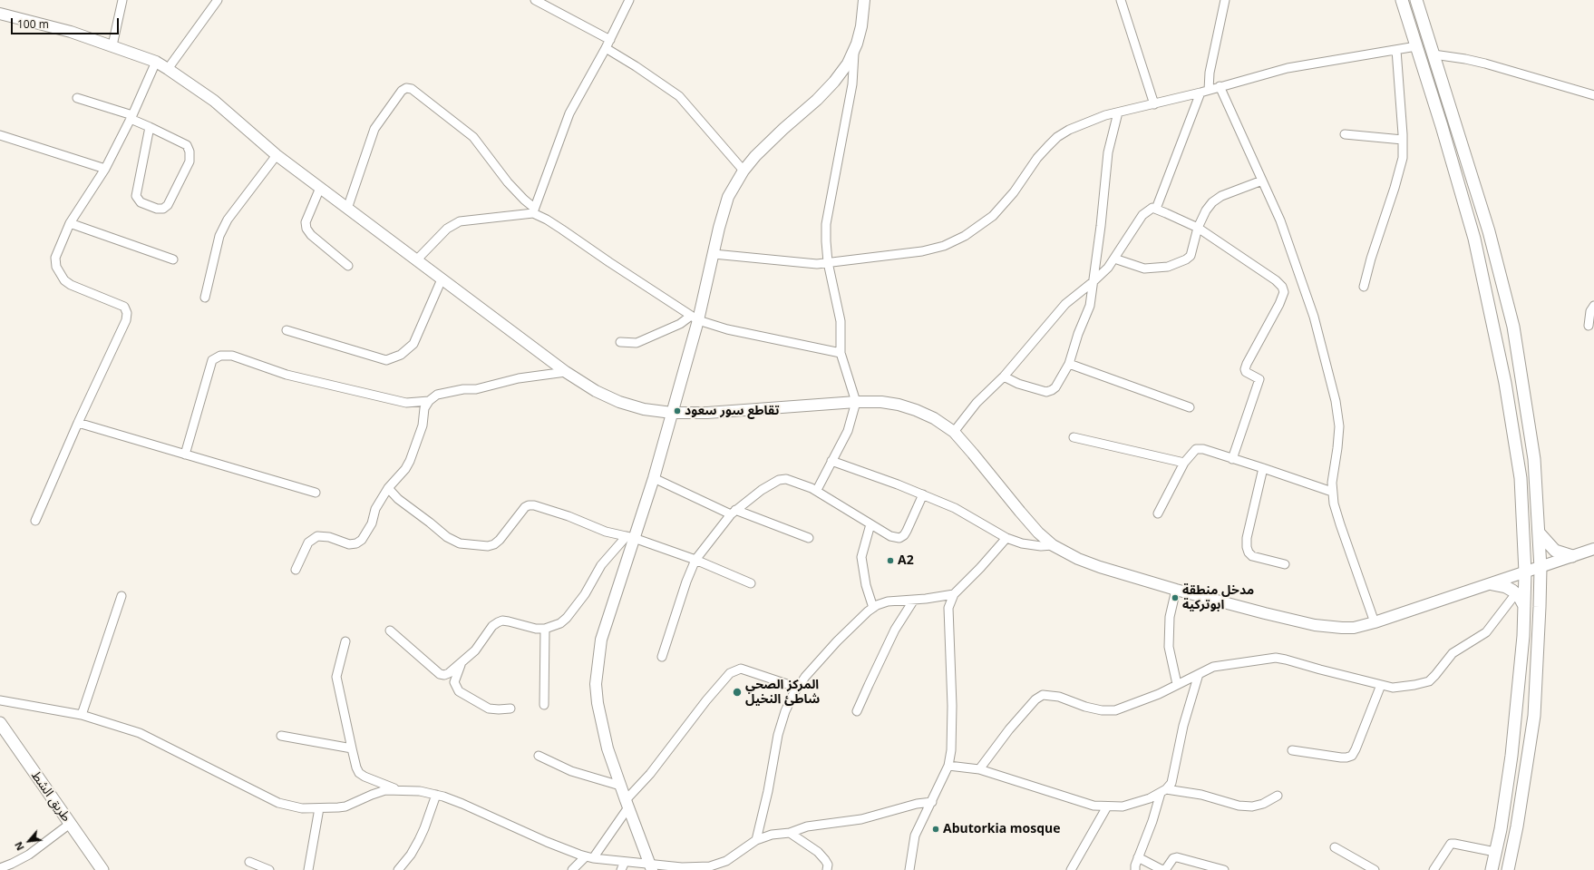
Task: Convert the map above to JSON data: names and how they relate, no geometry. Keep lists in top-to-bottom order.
{
  "streets": {
    "main road": ["طريق الشط"]
  },
  "places": [
    "تقاطع سور سعود",
    "A2",
    "مدخل منطقة ابوتركية",
    "المركز الصحي شاطئ النخيل",
    "Abutorkia mosque"
  ],
  "scale_bar": "100 m",
  "north": "bottom left"
}
